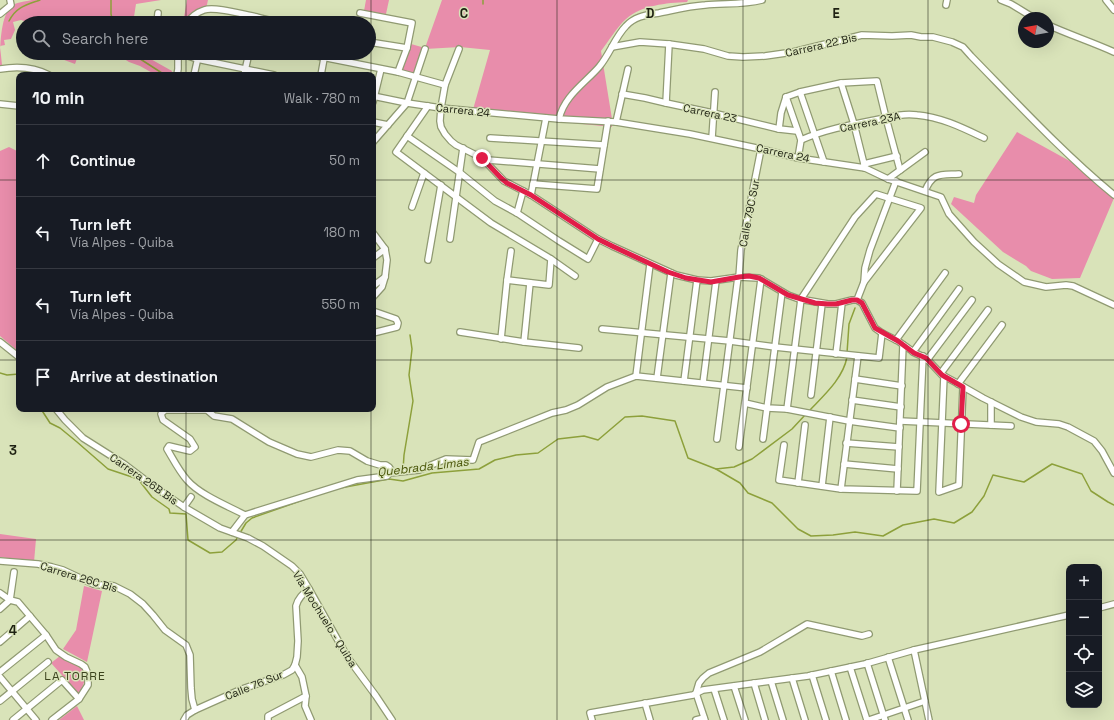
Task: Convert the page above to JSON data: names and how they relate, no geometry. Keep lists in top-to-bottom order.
{
  "streets": {
    "street": [
      "Carrera 22 Bis",
      "Carrera 24",
      "Carrera 23",
      "Carrera 23A",
      "Calle 79C Sur",
      "Carrera 26B Bis",
      "Carrera 26C Bis",
      "Vía Mochuelo - Quiba",
      "Calle 76 Sur"
    ]
  },
  "crossings": [
    ["Carrera 24", "Calle 79C Sur"],
    ["Carrera 26B Bis", "Vía Mochuelo - Quiba"],
    ["Carrera 26C Bis", "Calle 76 Sur"],
    ["Vía Mochuelo - Quiba", "Calle 76 Sur"]
  ],
  "districts": ["LA TORRE"],
  "water": ["Quebrada Limas"],
  "north": "left",
  "page": {
    "search": "Search here",
    "heading": ["10 min", "Walk · 780 m"],
    "list": [
      ["Continue", "50 m"],
      ["Turn left", "Vía Alpes - Quiba", "180 m"],
      ["Turn left", "Vía Alpes - Quiba", "550 m"],
      "Arrive at destination"
    ],
    "map_buttons": ["+", "−"]
  },
  "grid": {
    "columns": ["C", "D", "E"],
    "rows": ["3", "4"]
  }
}
